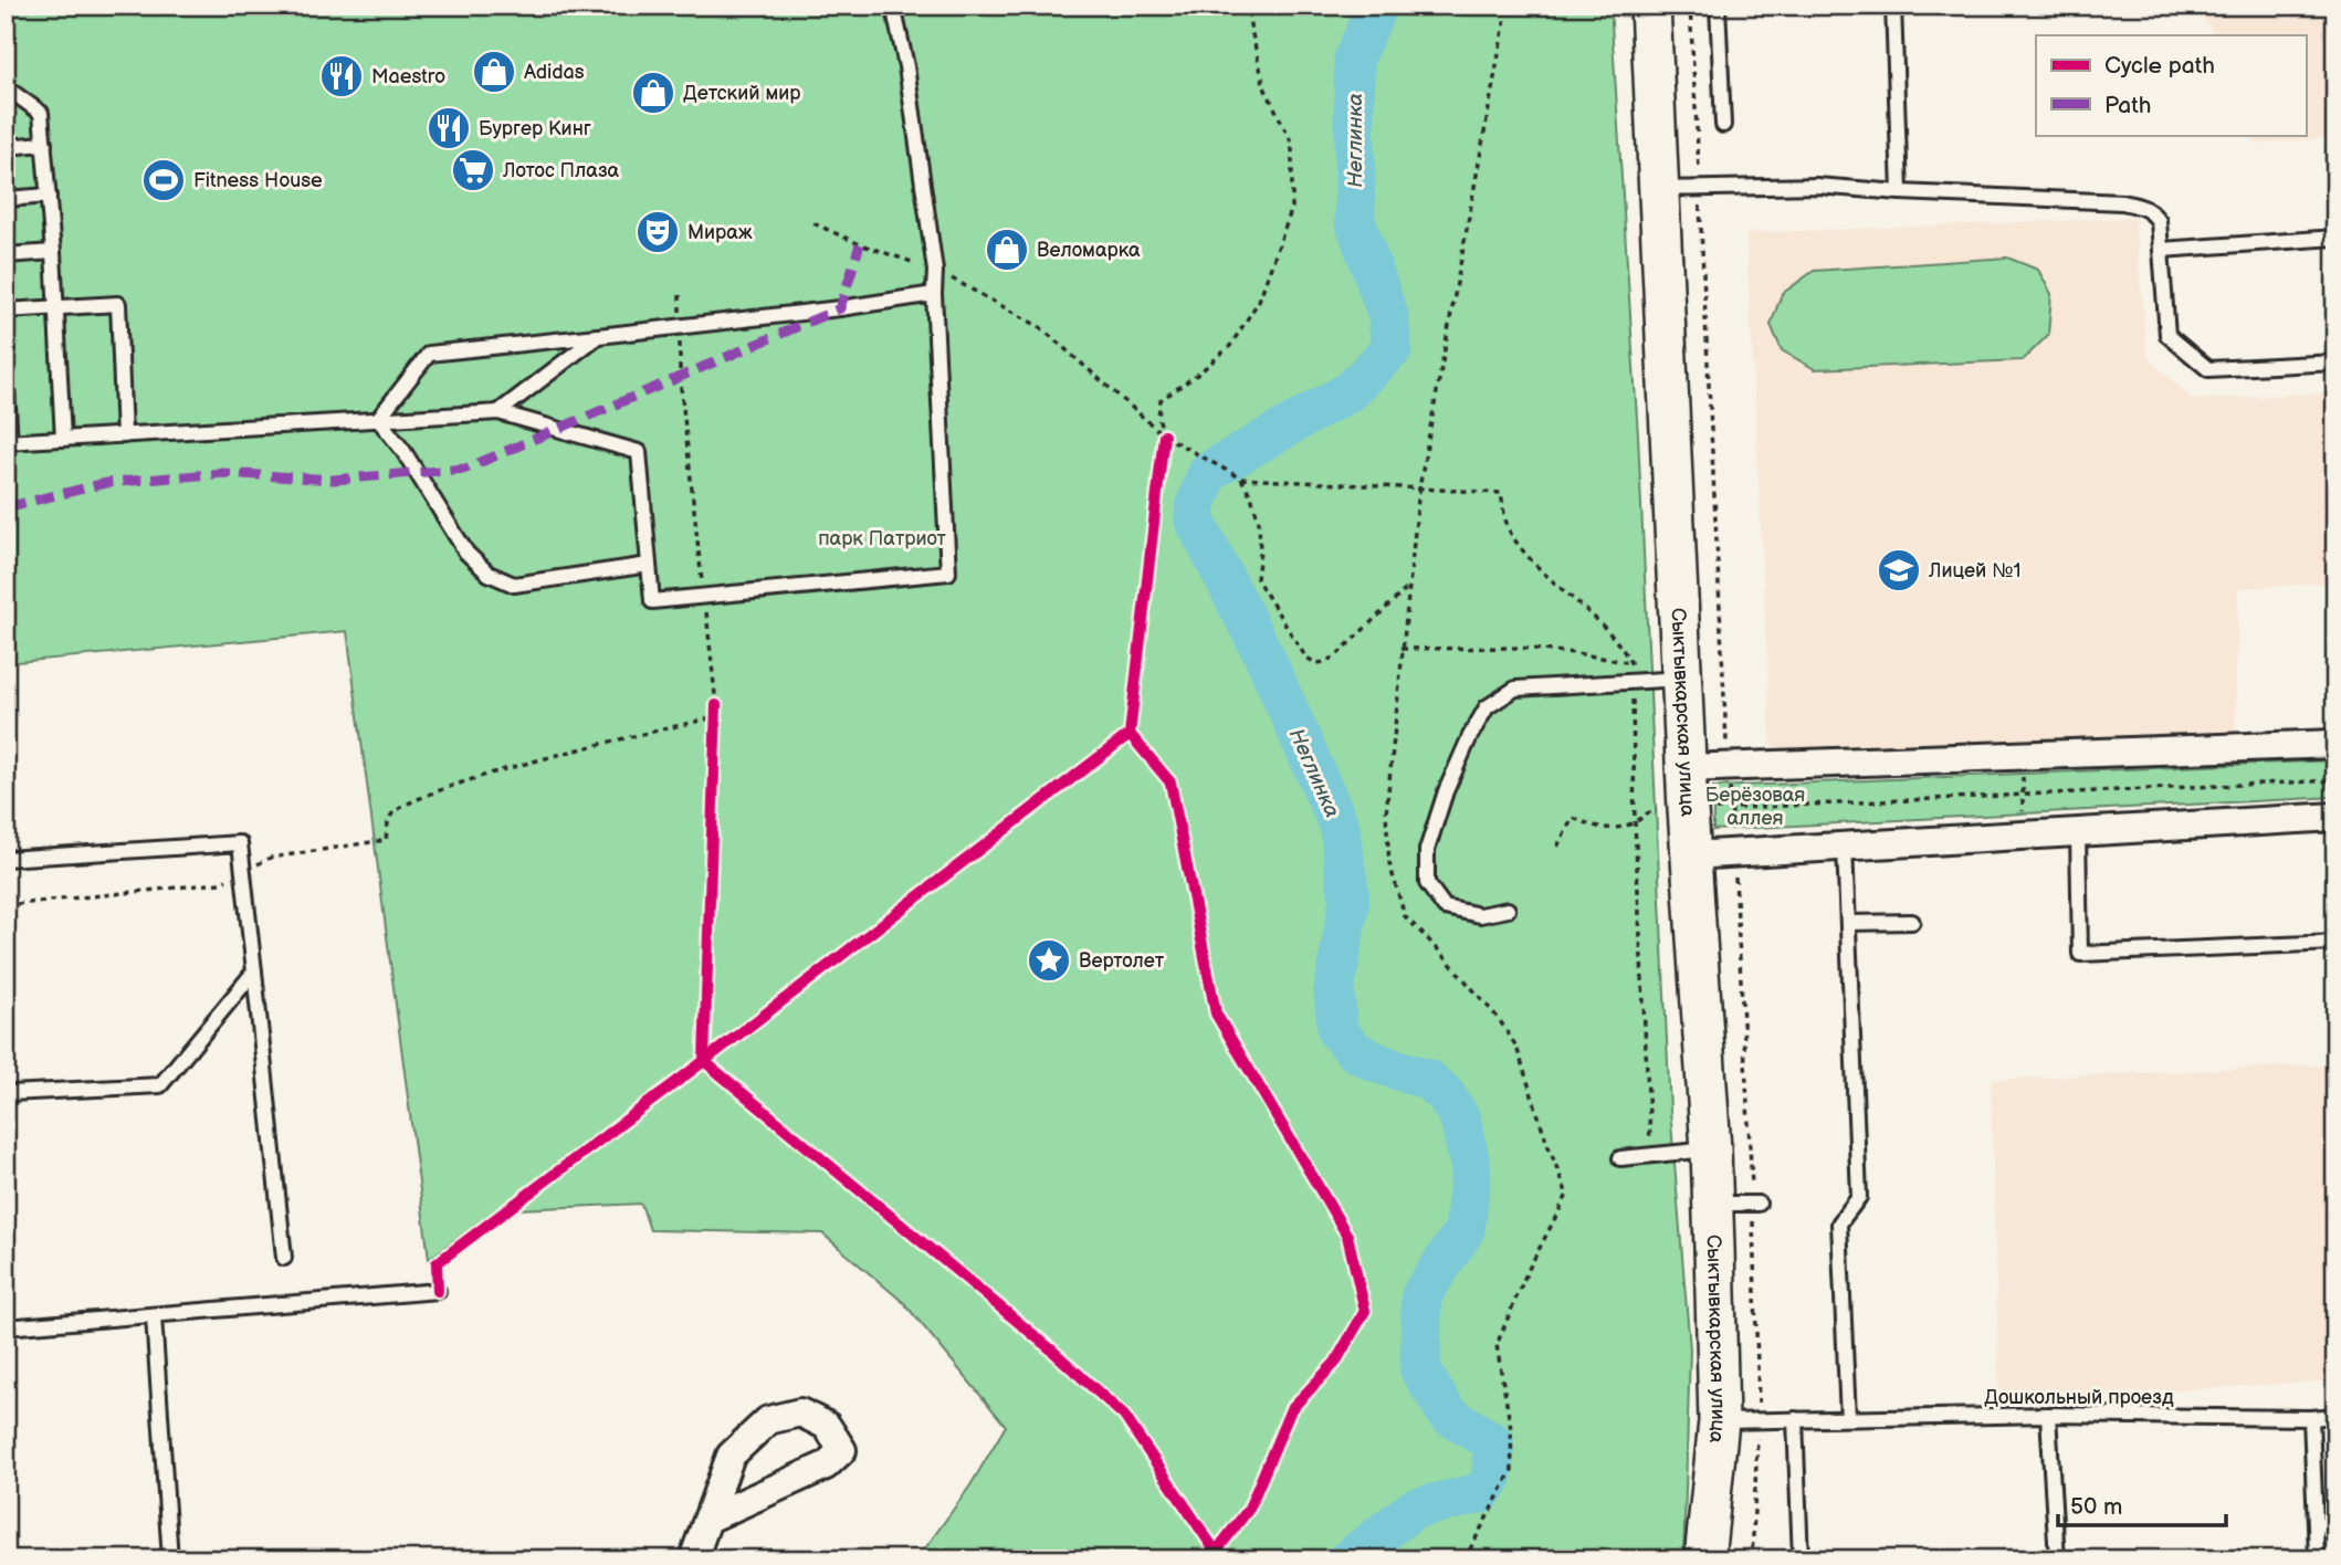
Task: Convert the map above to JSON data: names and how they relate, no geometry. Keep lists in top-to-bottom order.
{
  "streets": {
    "street": ["Сыктывкарская улица"],
    "lane": ["Дошкольный проезд"]
  },
  "crossings": [
    ["Сыктывкарская улица", "Дошкольный проезд"]
  ],
  "water": ["Неглинка"],
  "parks": ["парк Патриот", "Берёзовая аллея"],
  "places": {
    "shop": ["Adidas", "Детский мир", "Веломарка"],
    "restaurant": ["Maestro", "Бургер Кинг"],
    "supermarket": ["Лотос Плаза"],
    "sports": ["Fitness House"],
    "theatre": ["Мираж"],
    "school or university": ["Лицей №1"],
    "place": ["Вертолет"]
  },
  "legend": ["Cycle path", "Path"],
  "scale_bar": "50 m"
}
